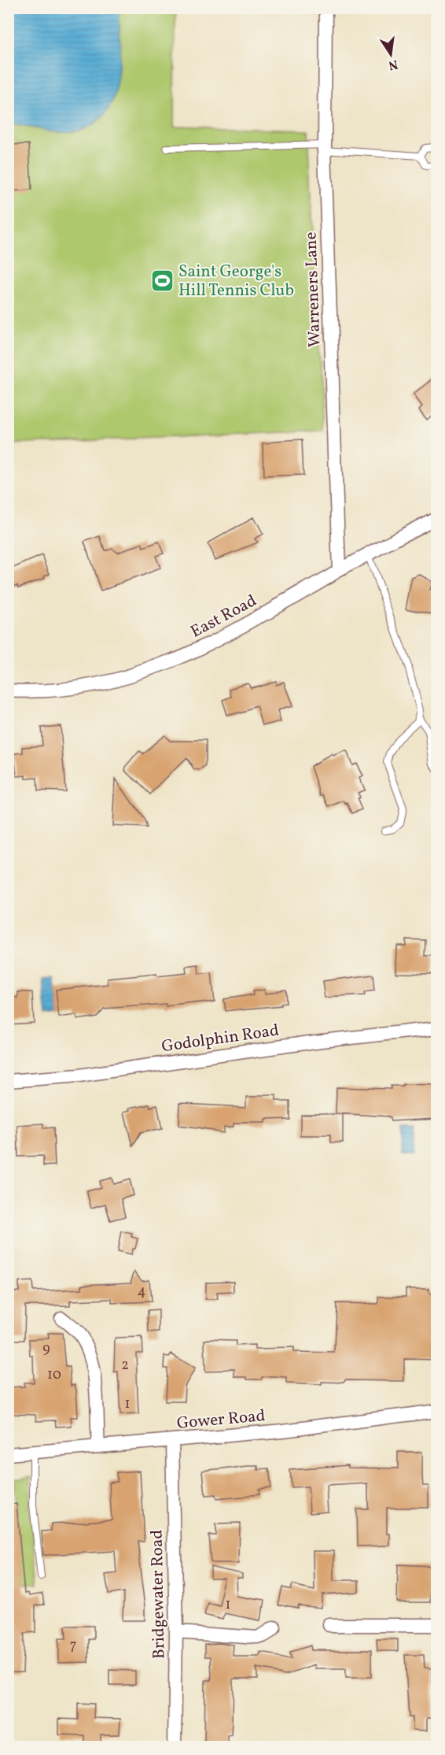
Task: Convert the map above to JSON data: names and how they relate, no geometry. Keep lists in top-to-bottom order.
{
  "streets": {
    "street": [
      "Warreners Lane",
      "East Road",
      "Godolphin Road",
      "Gower Road",
      "Bridgewater Road"
    ]
  },
  "crossings": [
    ["Warreners Lane", "East Road"],
    ["Gower Road", "Bridgewater Road"]
  ],
  "places": {
    "sports": ["Saint George's Hill Tennis Club"]
  },
  "house_numbers": [
    "4",
    "9",
    "2",
    "10",
    "1",
    "1",
    "7"
  ],
  "north": "bottom"
}
